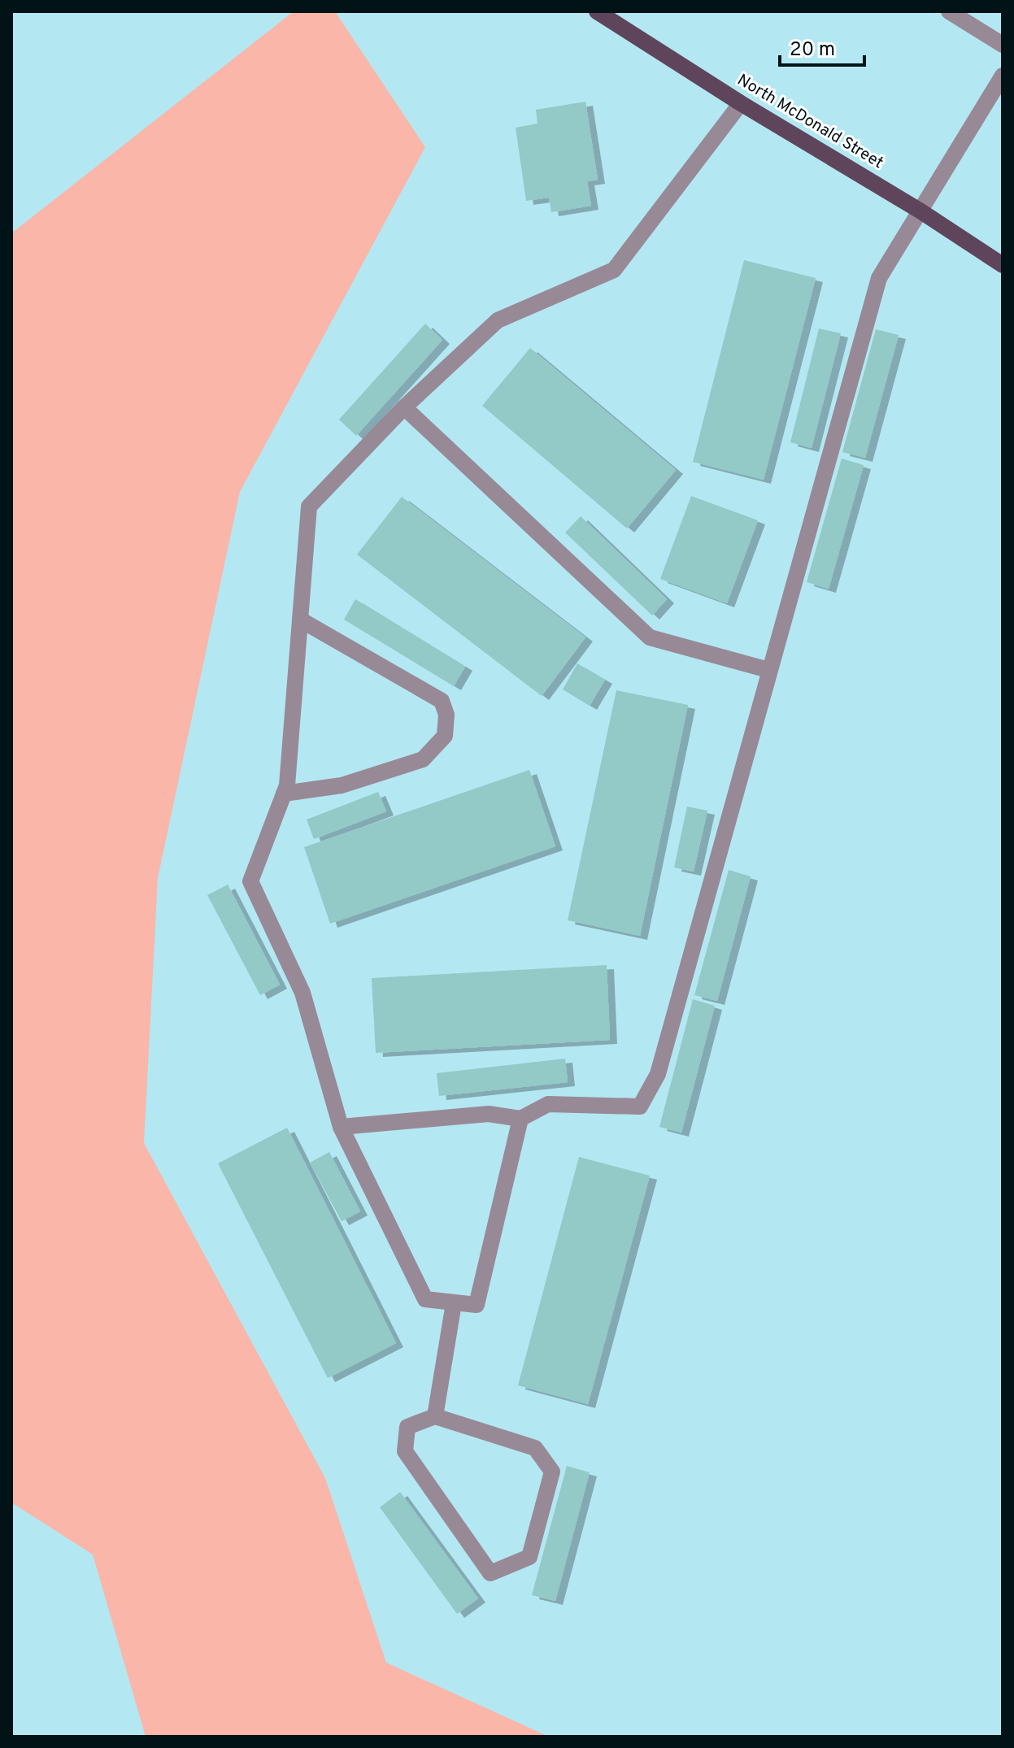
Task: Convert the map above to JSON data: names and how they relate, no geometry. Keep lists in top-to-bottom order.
{
  "streets": {
    "main road": ["North McDonald Street"]
  },
  "scale_bar": "20 m"
}
